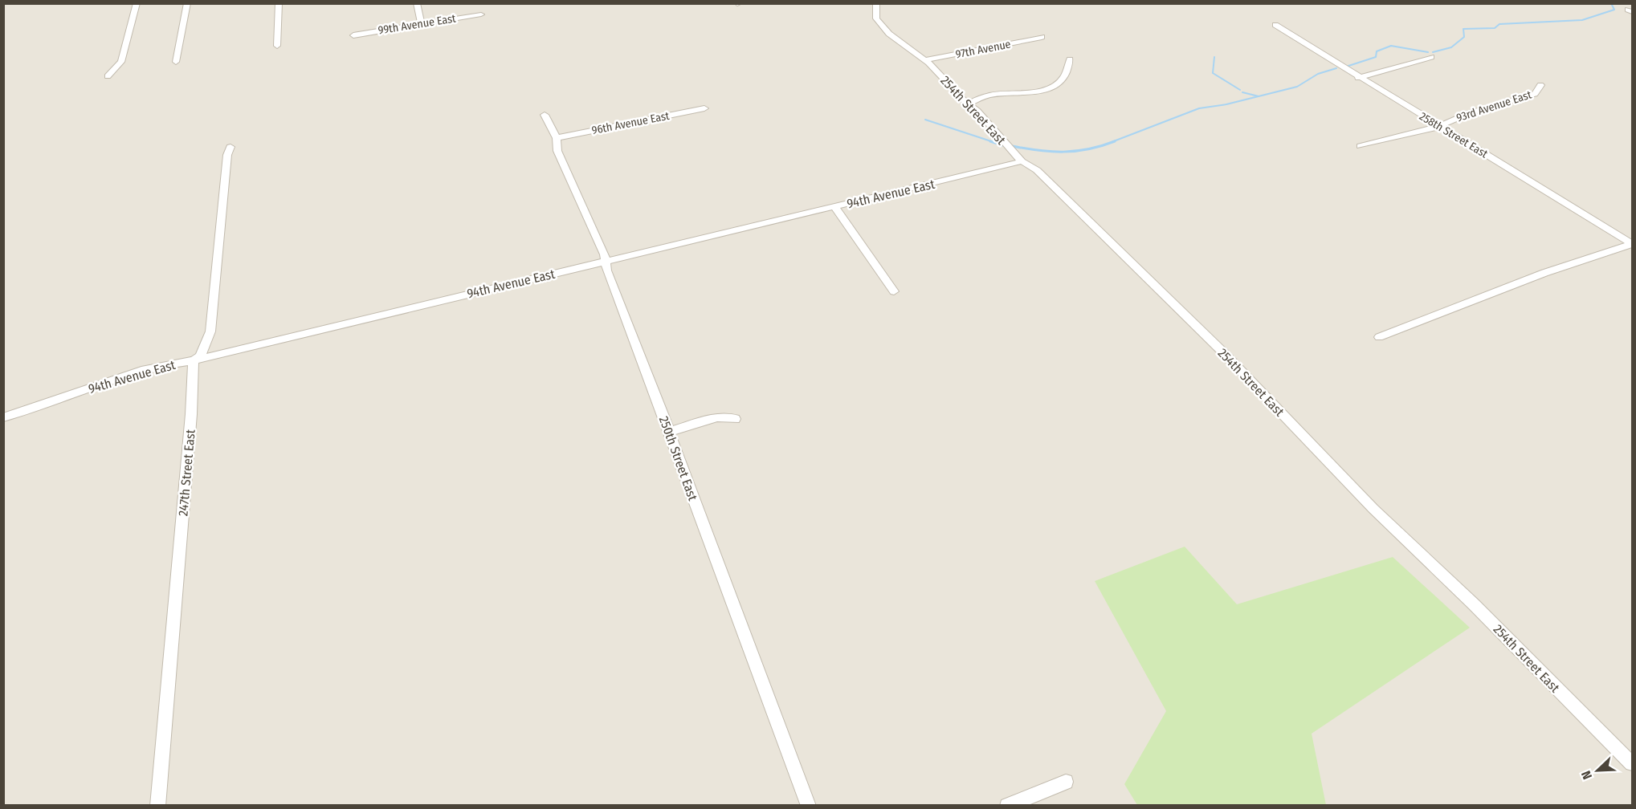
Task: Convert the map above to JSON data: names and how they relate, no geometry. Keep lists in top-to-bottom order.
{
  "streets": {
    "street": [
      "99th Avenue East",
      "97th Avenue",
      "93rd Avenue East",
      "254th Street East",
      "96th Avenue East",
      "258th Street East",
      "94th Avenue East",
      "250th Street East",
      "247th Street East"
    ]
  },
  "crossings": [
    ["97th Avenue", "254th Street East"],
    ["93rd Avenue East", "258th Street East"],
    ["254th Street East", "94th Avenue East"],
    ["96th Avenue East", "250th Street East"],
    ["94th Avenue East", "250th Street East"],
    ["94th Avenue East", "247th Street East"]
  ],
  "north": "bottom left"
}
